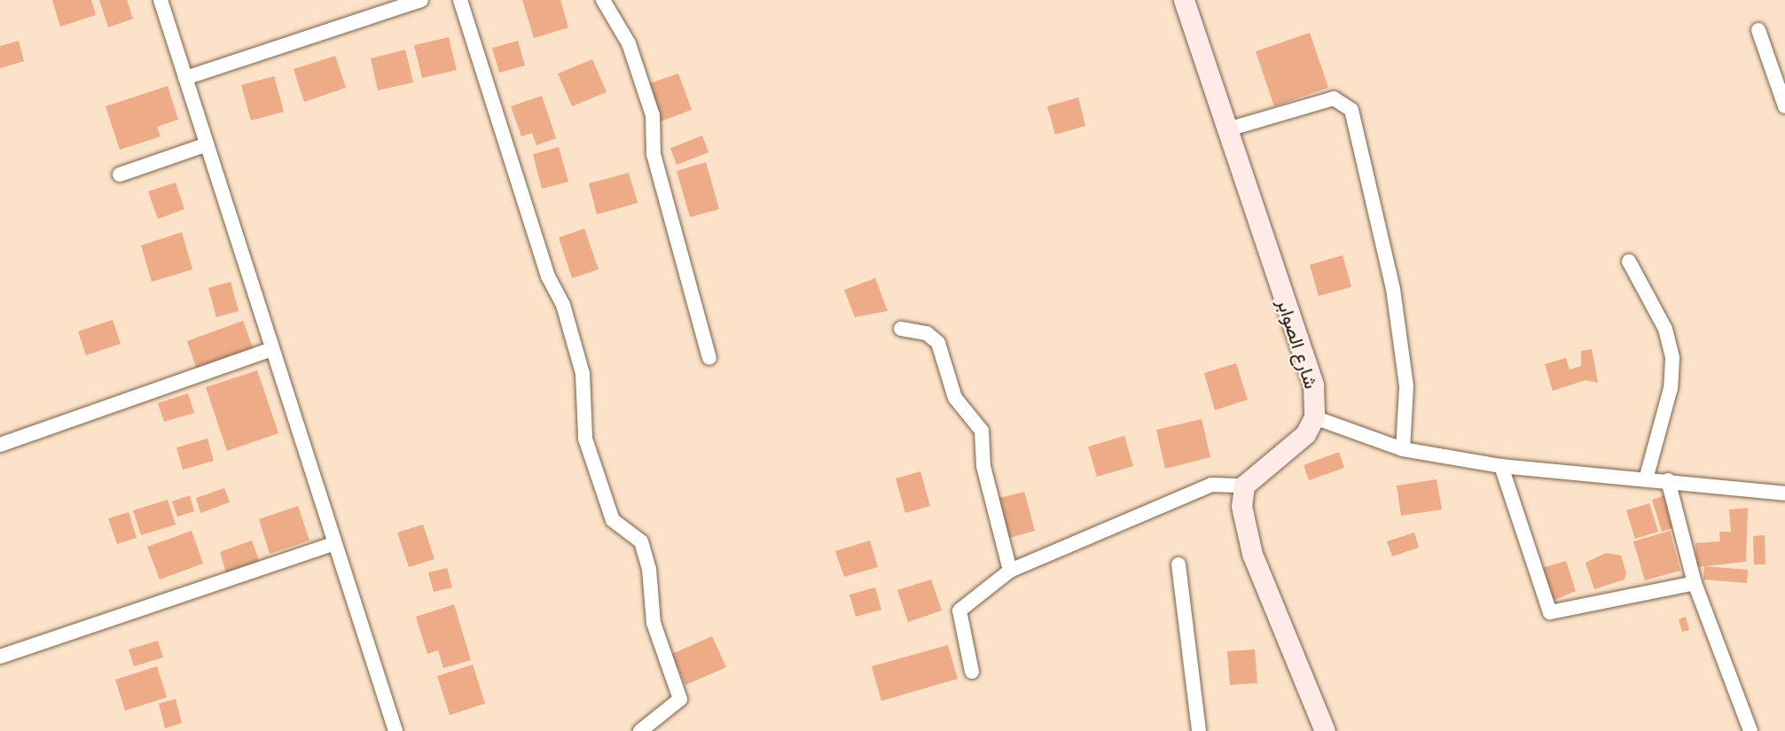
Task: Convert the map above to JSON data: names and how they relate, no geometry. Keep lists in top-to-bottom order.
{
  "streets": {
    "street": ["شارع الصوابر"]
  }
}
